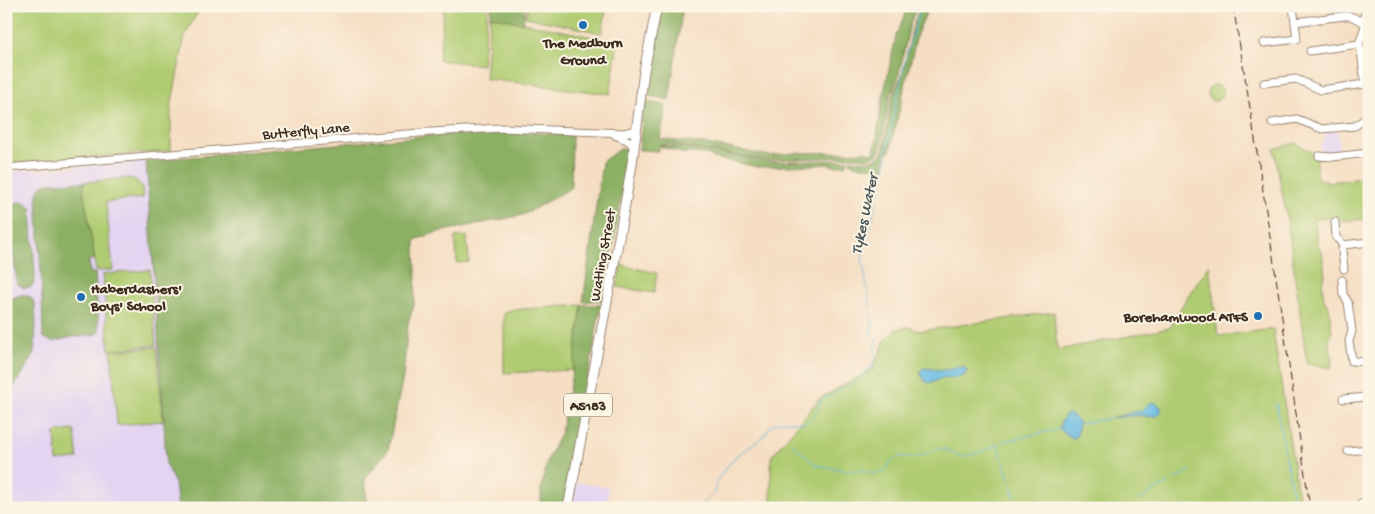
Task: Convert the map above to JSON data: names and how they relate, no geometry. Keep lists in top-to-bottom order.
{
  "streets": {
    "main road": ["Watling Street", "A5183"],
    "street": ["Butterfly Lane"]
  },
  "crossings": [
    ["Butterfly Lane", "Watling Street"]
  ],
  "water": ["Tykes Water"],
  "places": ["The Medburn Ground", "Haberdashers' Boys' School", "Borehamwood ATFS"]
}
